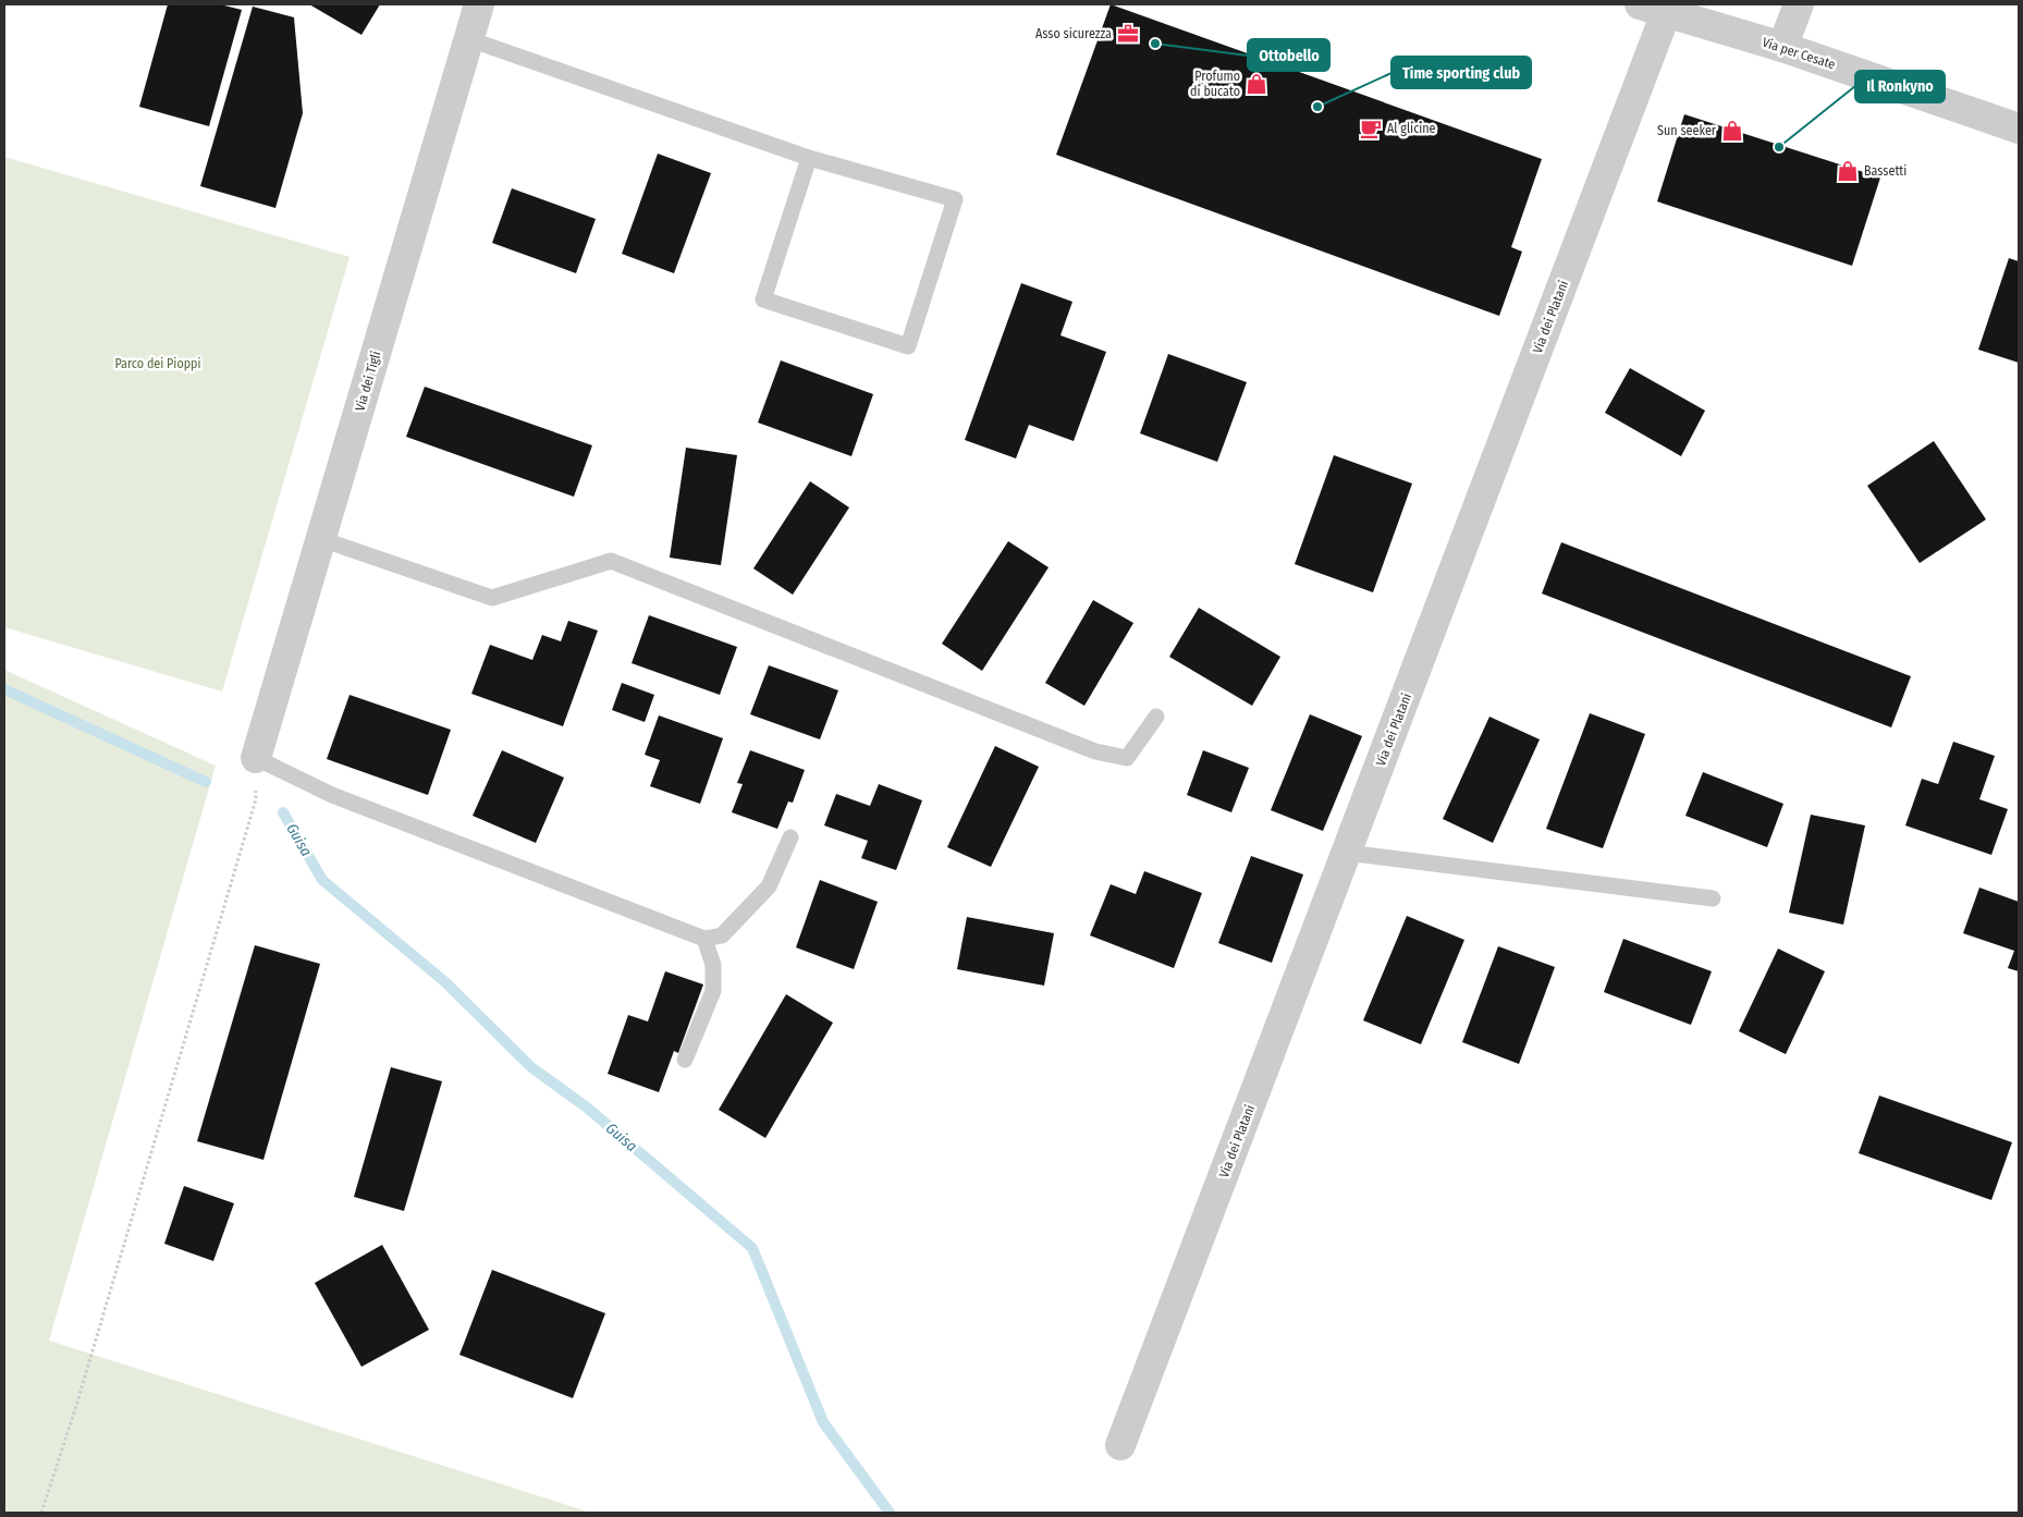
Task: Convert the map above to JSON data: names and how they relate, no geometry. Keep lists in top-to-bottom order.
{
  "streets": {
    "street": ["Via per Cesate", "Via dei Platani", "Via dei Tigli"]
  },
  "crossings": [
    ["Via per Cesate", "Via dei Platani"]
  ],
  "water": ["Guisa"],
  "parks": ["Parco dei Pioppi"],
  "places": {
    "office": ["Asso sicurezza"],
    "other": ["Ottobello", "Time sporting club", "Il Ronkyno"],
    "shop": ["Profumo di bucato", "Sun seeker", "Bassetti"],
    "cafe": ["Al glicine"]
  }
}
